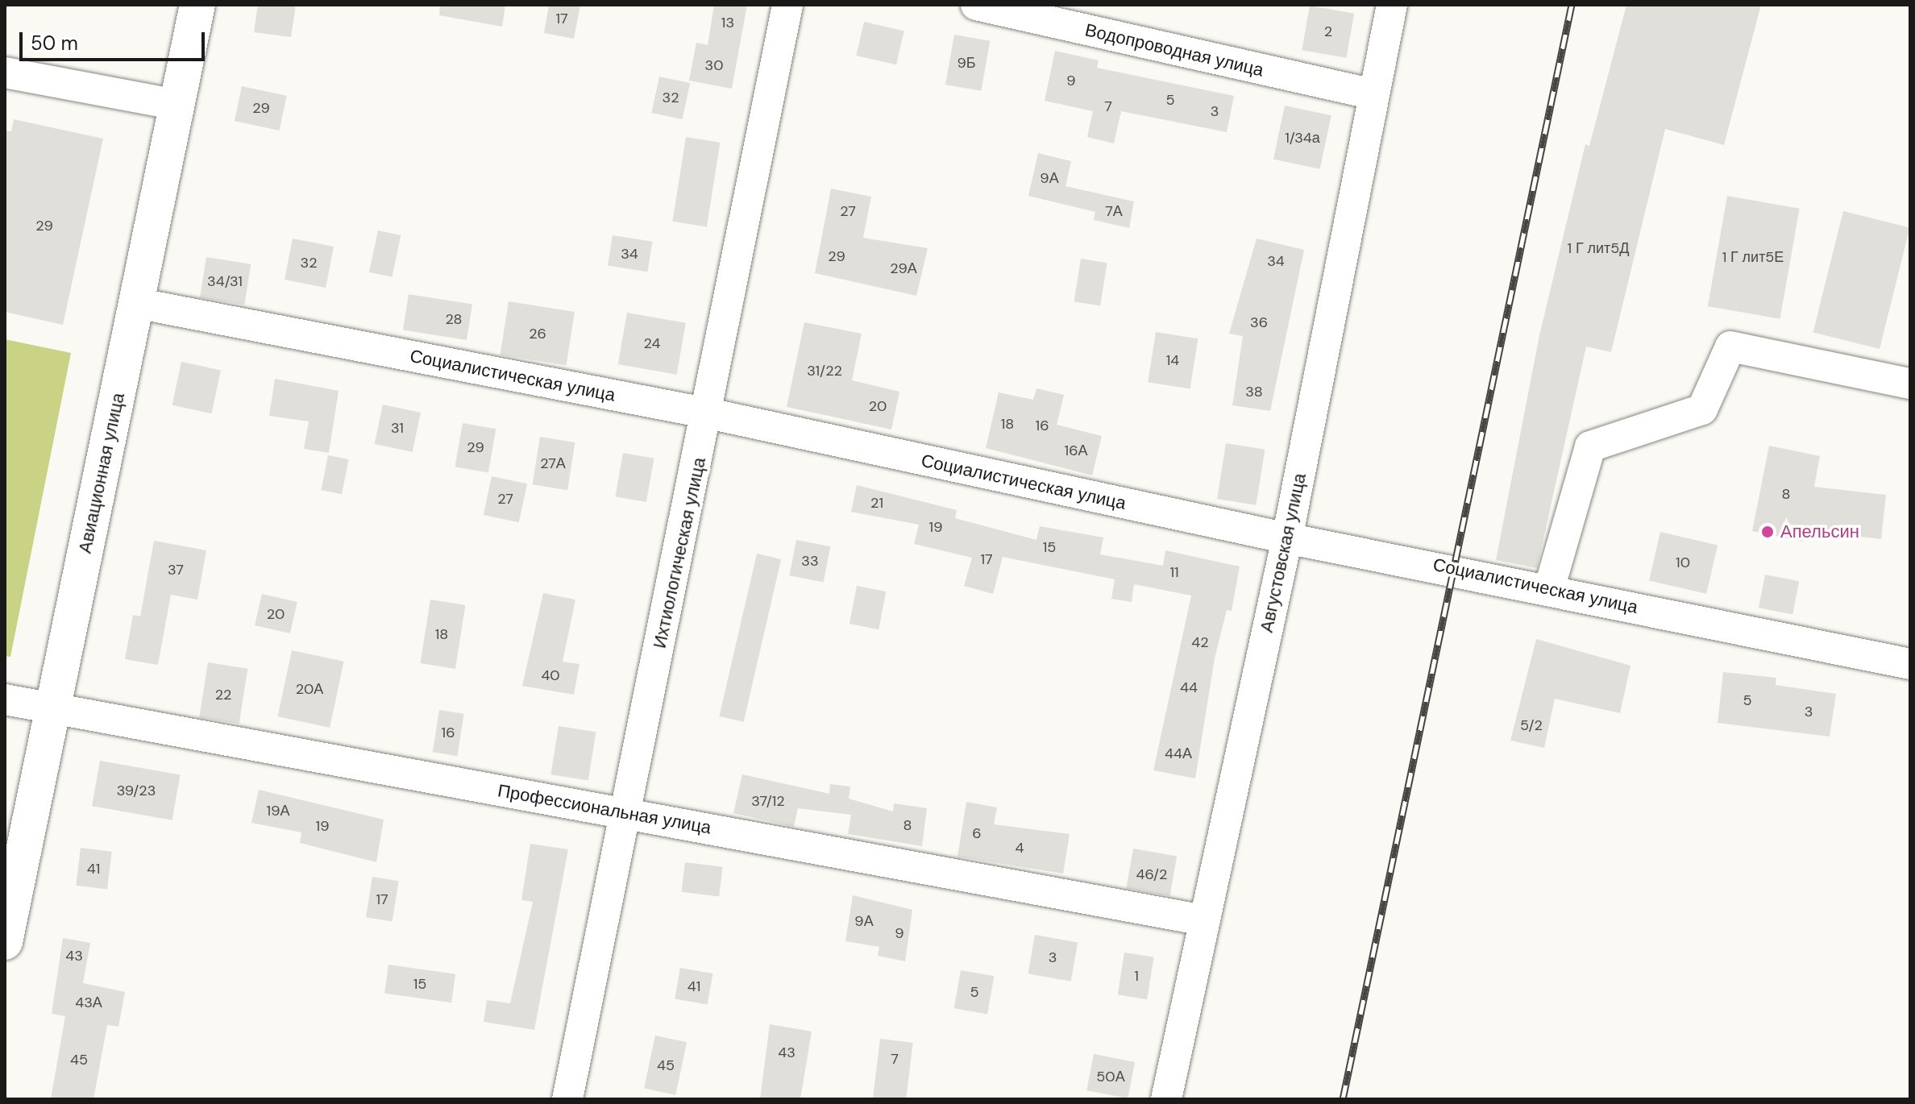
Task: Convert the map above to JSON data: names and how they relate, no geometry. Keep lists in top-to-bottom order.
{
  "streets": {
    "main road": ["Авиационная улица"],
    "street": [
      "Водопроводная улица",
      "Социалистическая улица",
      "Ихтиологическая улица",
      "Августовская улица",
      "Профессиональная улица"
    ]
  },
  "crossings": [
    ["Водопроводная улица", "Августовская улица"],
    ["Социалистическая улица", "Авиационная улица"],
    ["Социалистическая улица", "Ихтиологическая улица"],
    ["Социалистическая улица", "Августовская улица"],
    ["Авиационная улица", "Профессиональная улица"],
    ["Ихтиологическая улица", "Профессиональная улица"],
    ["Августовская улица", "Профессиональная улица"]
  ],
  "places": ["Апельсин"],
  "house_numbers": [
    "17",
    "13",
    "2",
    "9Б",
    "30",
    "9",
    "32",
    "5",
    "7",
    "29",
    "3",
    "1/34а",
    "9А",
    "27",
    "7А",
    "29",
    "1 Г лит5Д",
    "34",
    "29",
    "1 Г лит5Е",
    "34",
    "32",
    "29А",
    "34/31",
    "28",
    "36",
    "26",
    "24",
    "14",
    "31/22",
    "38",
    "20",
    "18",
    "16",
    "31",
    "29",
    "16А",
    "27А",
    "8",
    "27",
    "21",
    "19",
    "15",
    "17",
    "33",
    "10",
    "37",
    "11",
    "20",
    "18",
    "42",
    "40",
    "44",
    "20А",
    "22",
    "5",
    "3",
    "5/2",
    "16",
    "44А",
    "39/23",
    "37/12",
    "19А",
    "8",
    "19",
    "6",
    "4",
    "41",
    "46/2",
    "17",
    "9А",
    "9",
    "43",
    "3",
    "1",
    "15",
    "41",
    "5",
    "43А",
    "43",
    "7",
    "45",
    "45",
    "50А"
  ],
  "scale_bar": "50 m"
}
